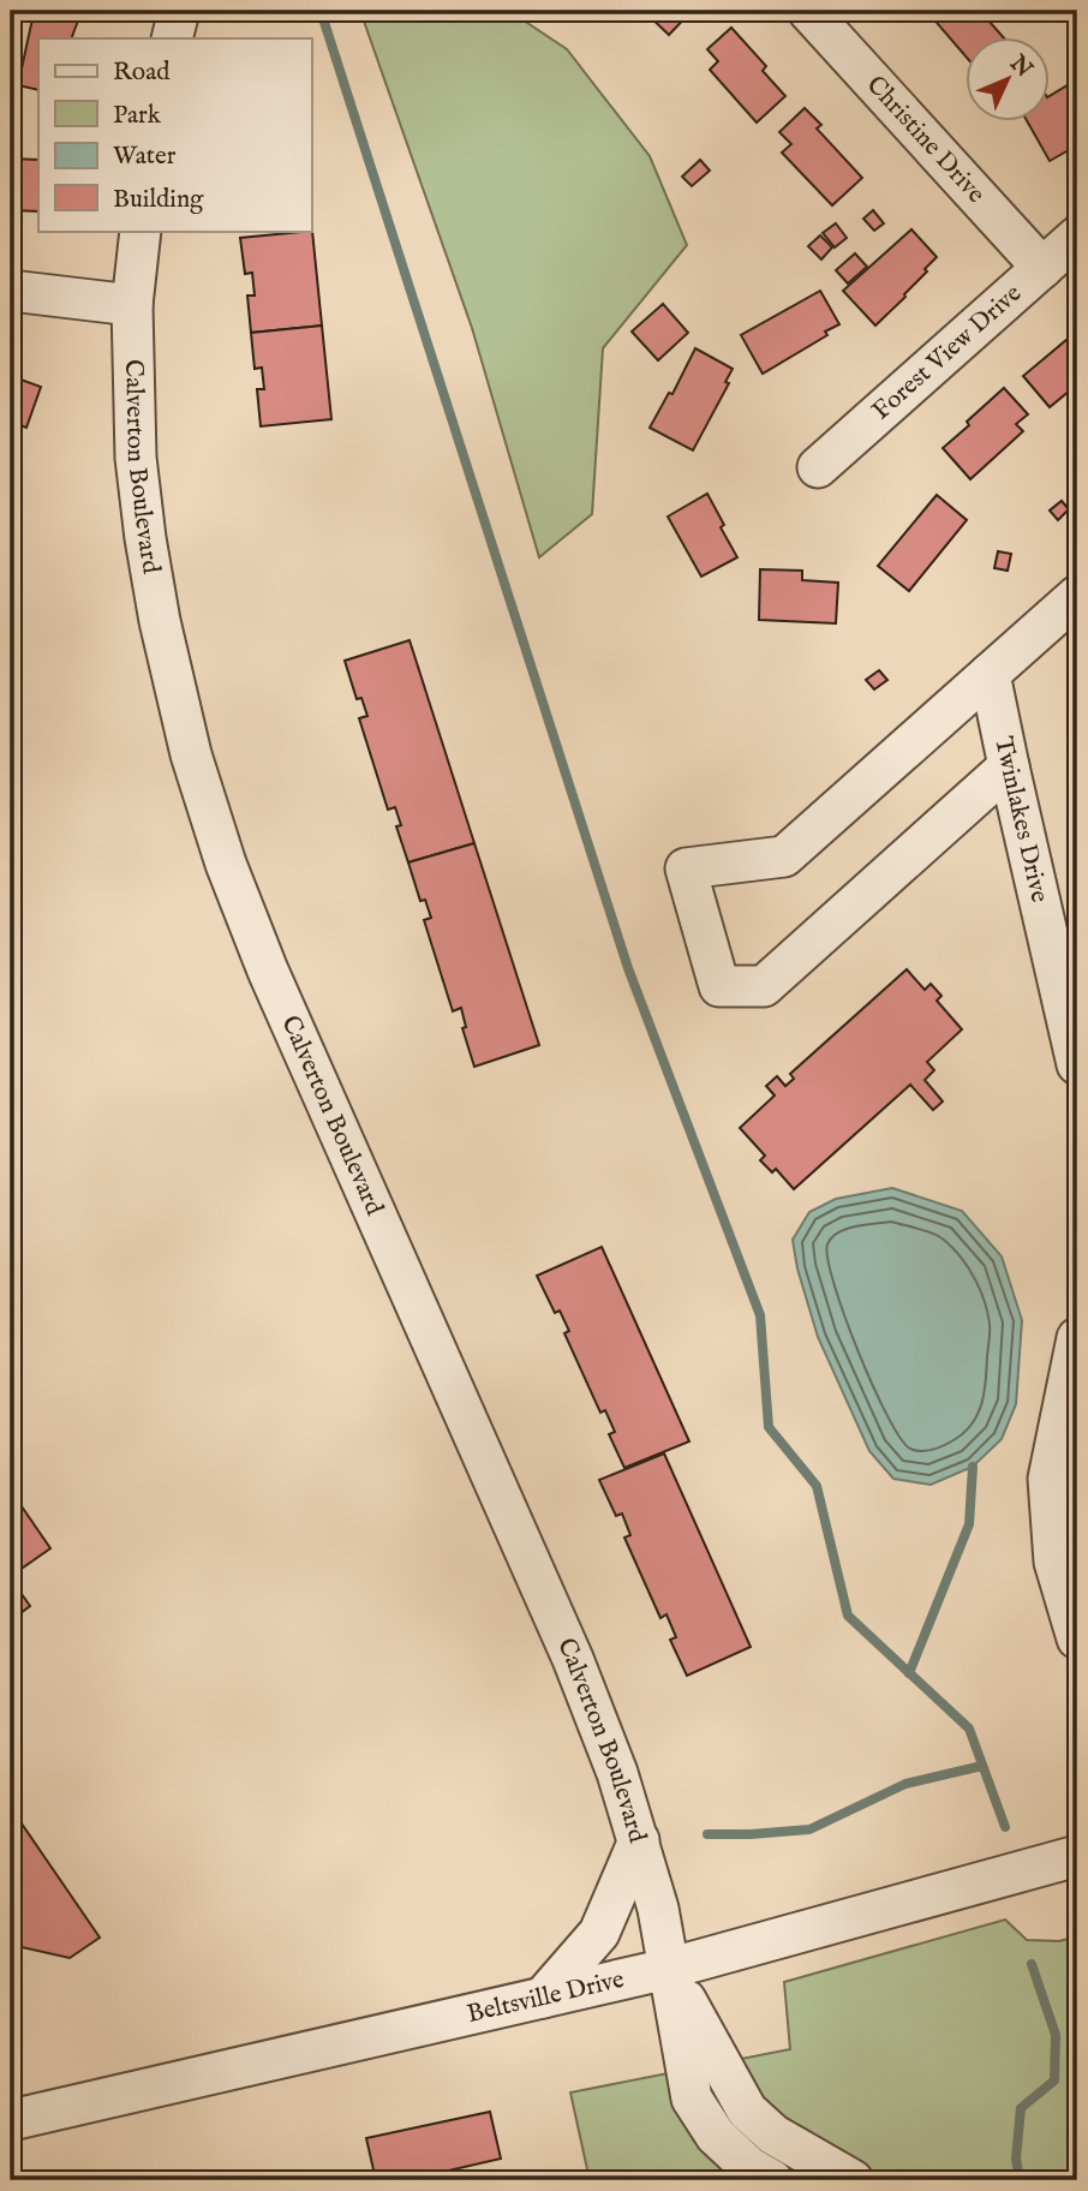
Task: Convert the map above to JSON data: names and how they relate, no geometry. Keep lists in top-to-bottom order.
{
  "streets": {
    "street": [
      "Christine Drive",
      "Forest View Drive",
      "Calverton Boulevard",
      "Twinlakes Drive",
      "Beltsville Drive"
    ]
  },
  "crossings": [
    ["Christine Drive", "Forest View Drive"],
    ["Calverton Boulevard", "Beltsville Drive"]
  ],
  "legend": [
    "Road",
    "Park",
    "Water",
    "Building"
  ],
  "north": "top right"
}
